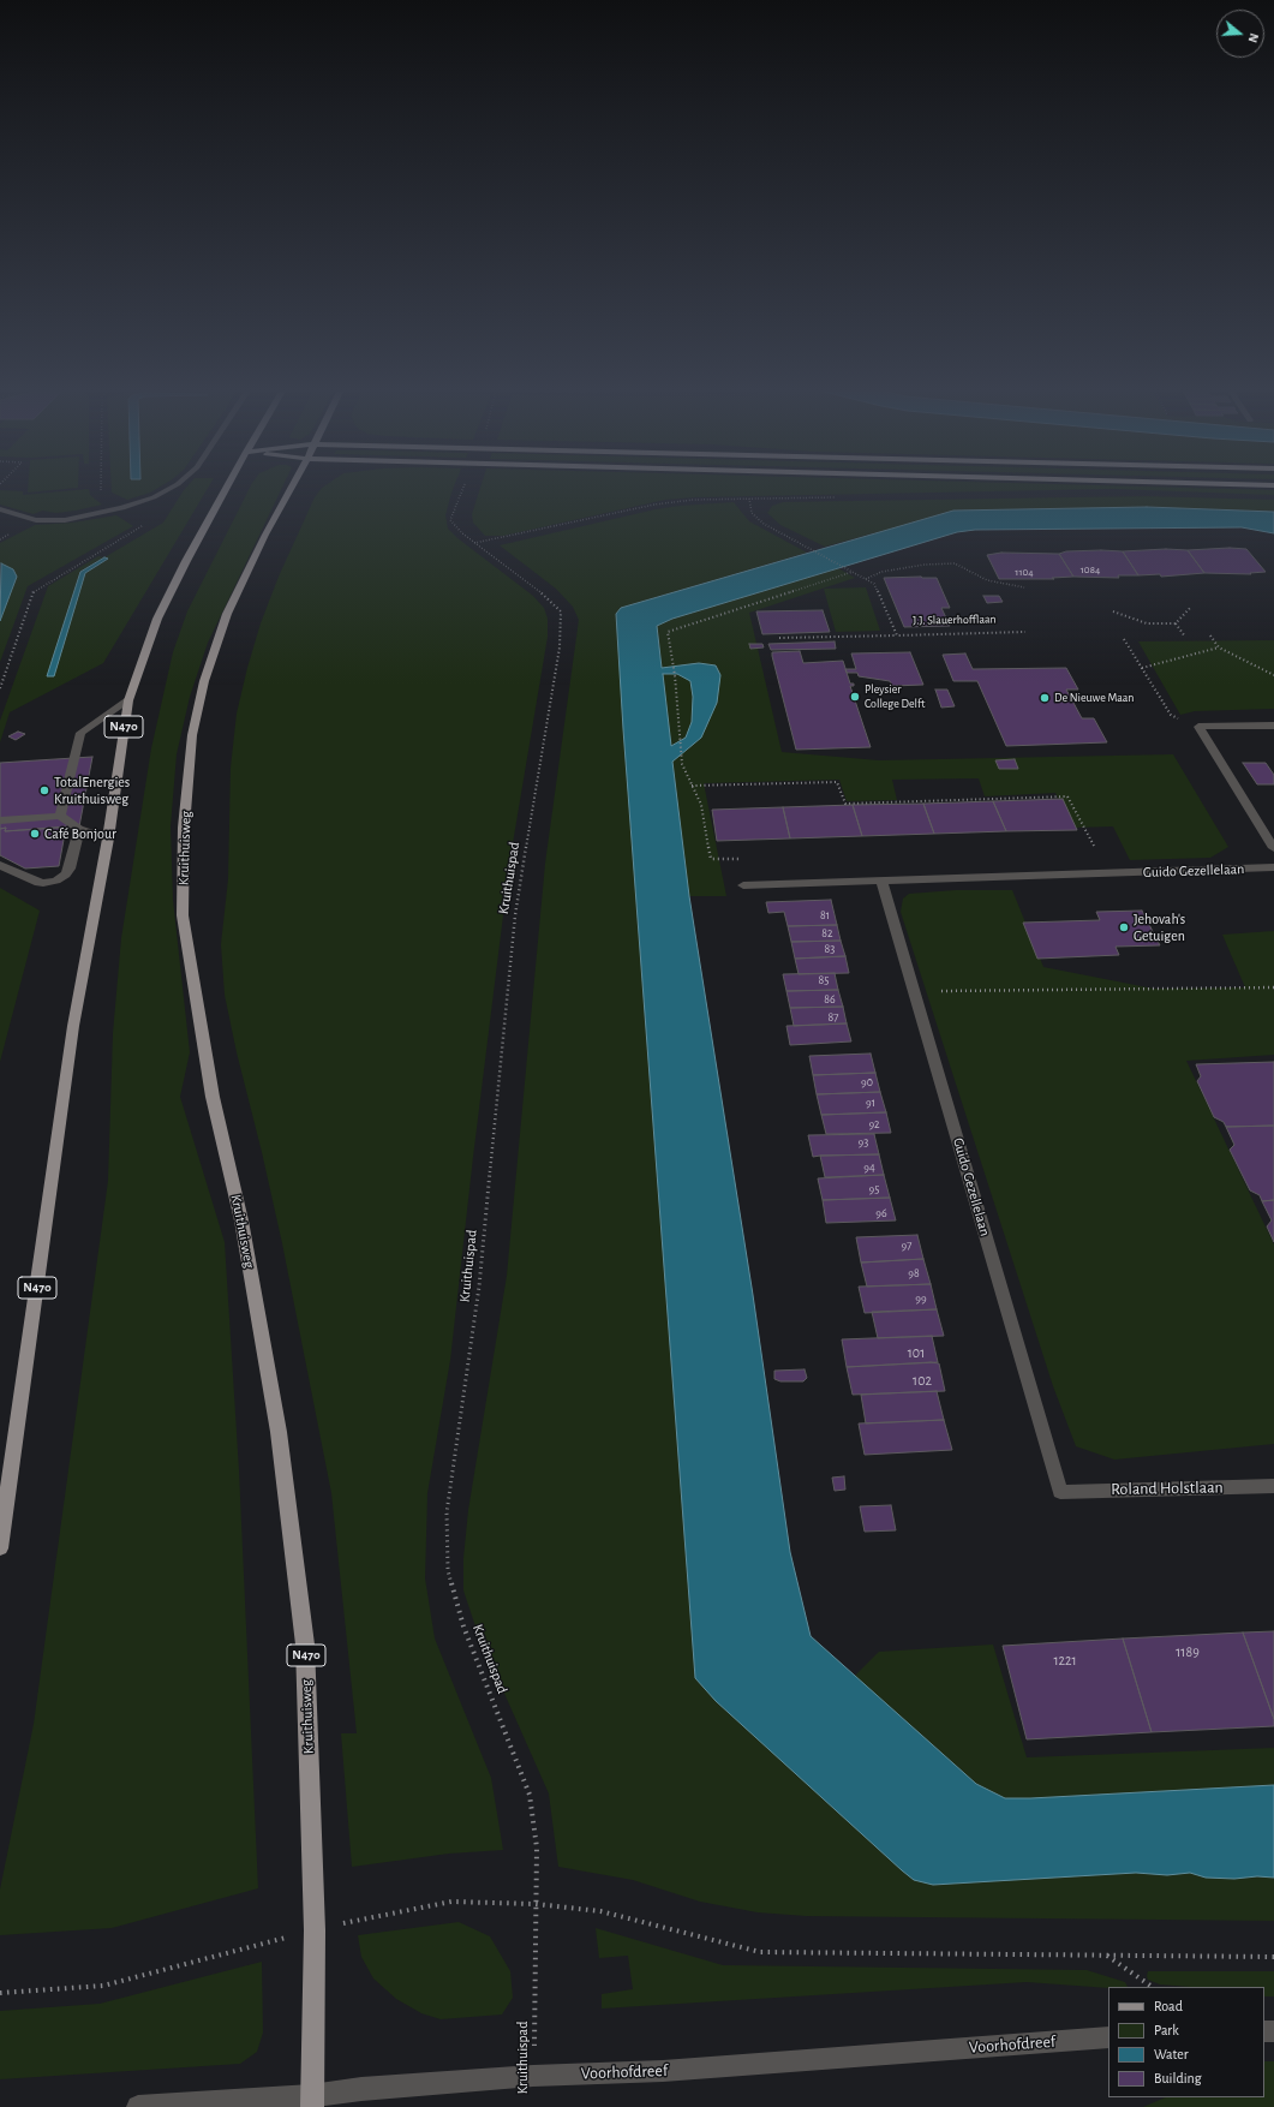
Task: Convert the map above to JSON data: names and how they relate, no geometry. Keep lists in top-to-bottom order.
{
  "streets": {
    "main road": ["N470", "Kruithuisweg"],
    "street": ["Guido Gezellelaan", "Roland Holstlaan", "Voorhofdreef"],
    "path": ["J.J. Slauerhofflaan", "Kruithuispad"]
  },
  "crossings": [
    ["J.J. Slauerhofflaan", "Kruithuispad"],
    ["Kruithuisweg", "Voorhofdreef"],
    ["Guido Gezellelaan", "Roland Holstlaan"],
    ["Kruithuispad", "Voorhofdreef"]
  ],
  "places": [
    "Pleysier College Delft",
    "De Nieuwe Maan",
    "TotalEnergies Kruithuisweg",
    "Café Bonjour",
    "Jehovah's Getuigen"
  ],
  "house_numbers": [
    "1084",
    "1104",
    "81",
    "82",
    "83",
    "85",
    "86",
    "87",
    "90",
    "91",
    "92",
    "93",
    "94",
    "95",
    "96",
    "97",
    "98",
    "99",
    "101",
    "102",
    "1189",
    "1221"
  ],
  "legend": [
    "Road",
    "Park",
    "Water",
    "Building"
  ],
  "north": "right"
}
